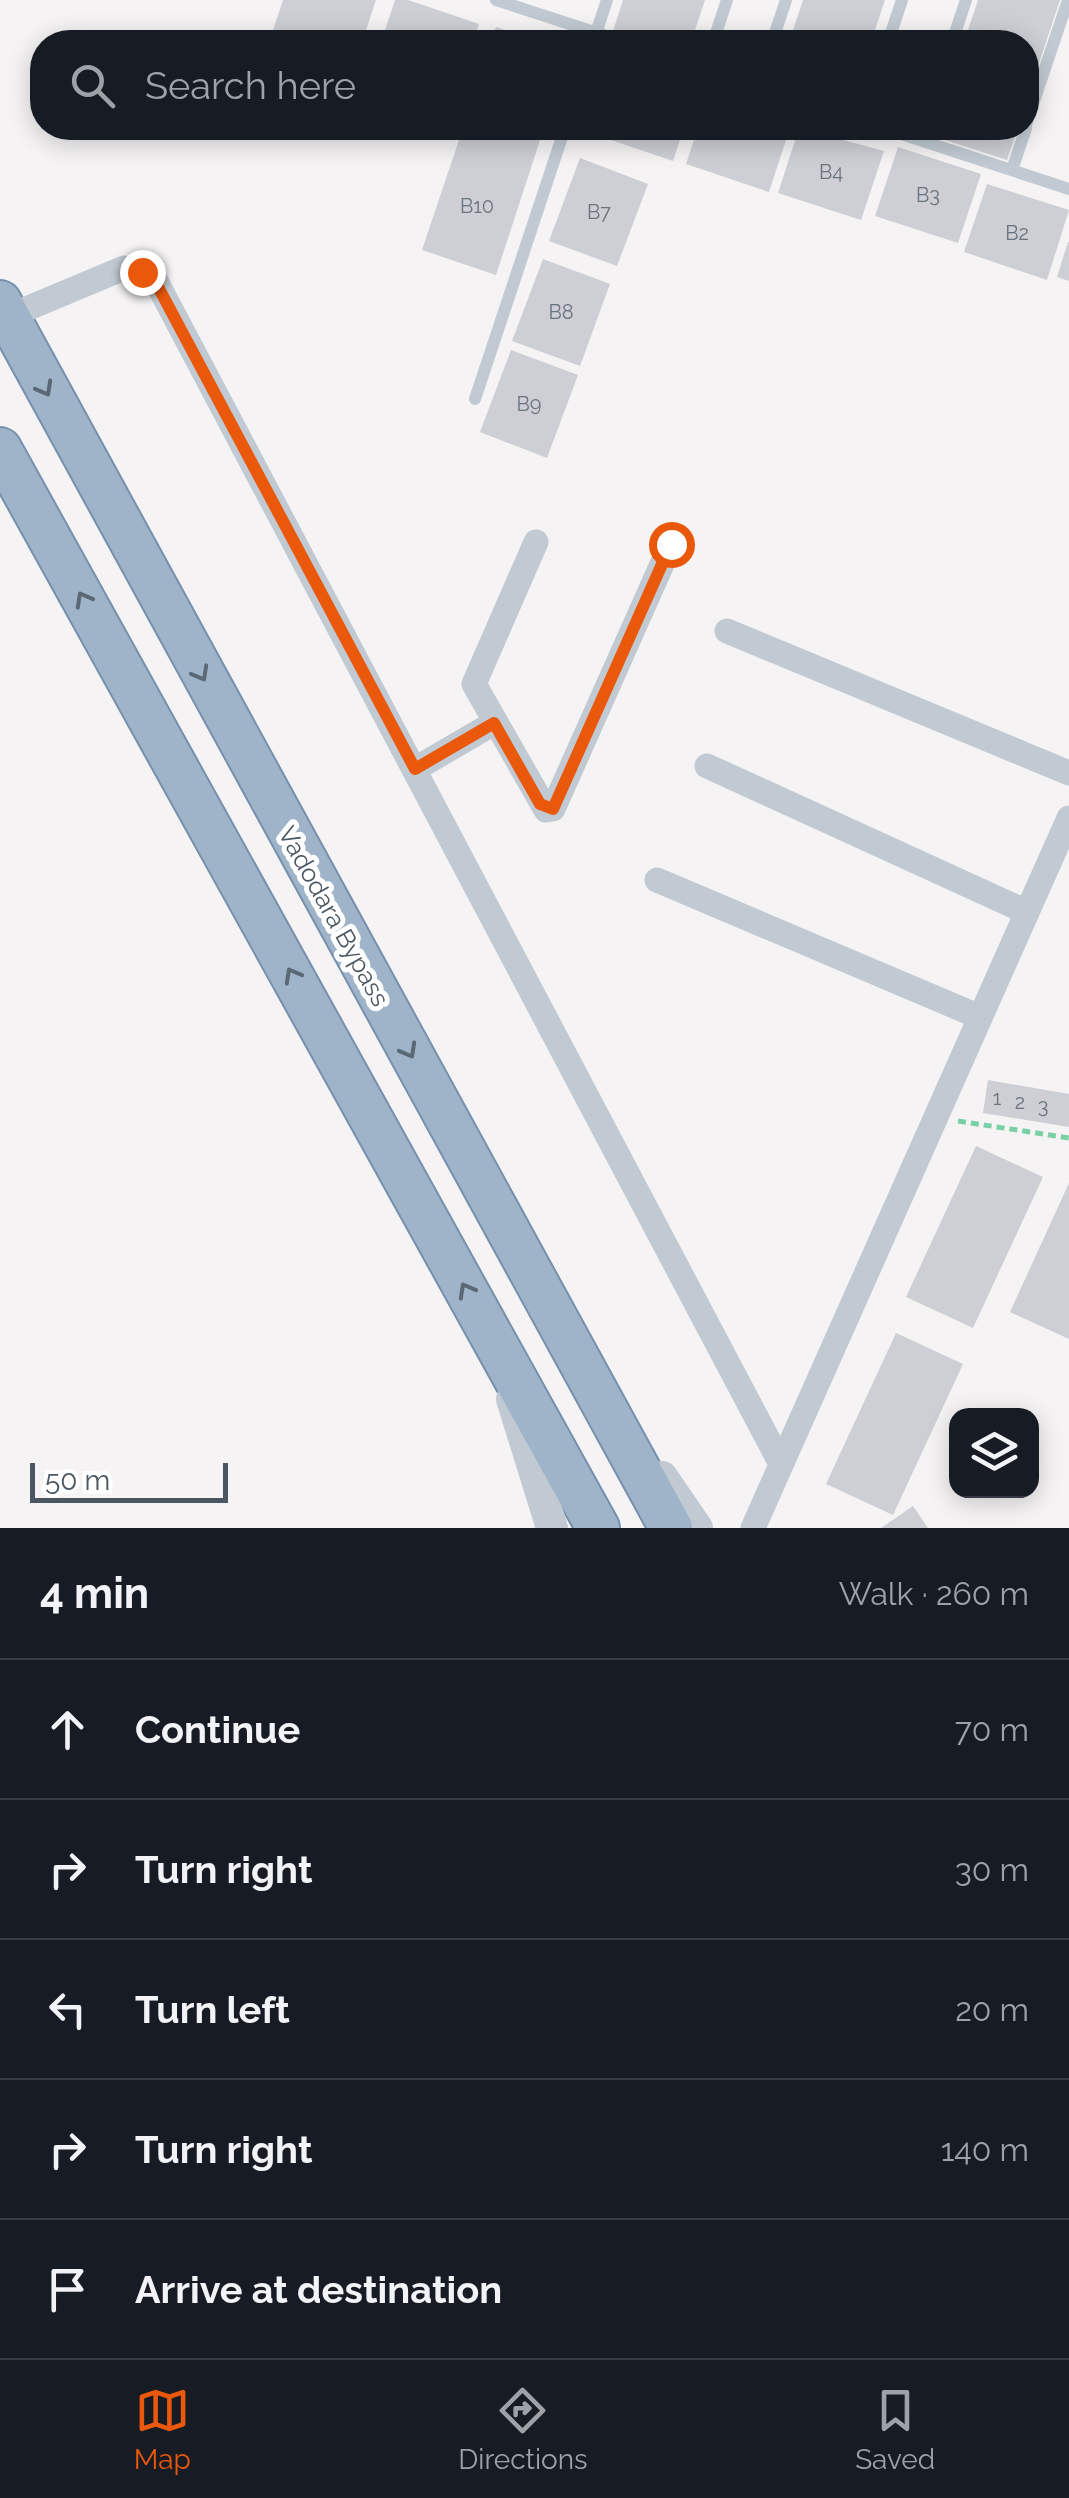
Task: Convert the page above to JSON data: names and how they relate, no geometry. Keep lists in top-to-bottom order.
{
  "streets": {
    "highway": ["Vadodara Bypass"]
  },
  "house_numbers": [
    "B4",
    "B3",
    "B10",
    "B7",
    "B2",
    "B8",
    "B9",
    "1",
    "2",
    "3"
  ],
  "scale_bar": "50 m",
  "page": {
    "search": "Search here",
    "scale": "50 m",
    "heading": ["4 min", "Walk · 260 m"],
    "list": [
      ["Continue", "70 m"],
      ["Turn right", "30 m"],
      ["Turn left", "20 m"],
      ["Turn right", "140 m"],
      "Arrive at destination"
    ],
    "nav": ["Map", "Directions", "Saved"]
  }
}
